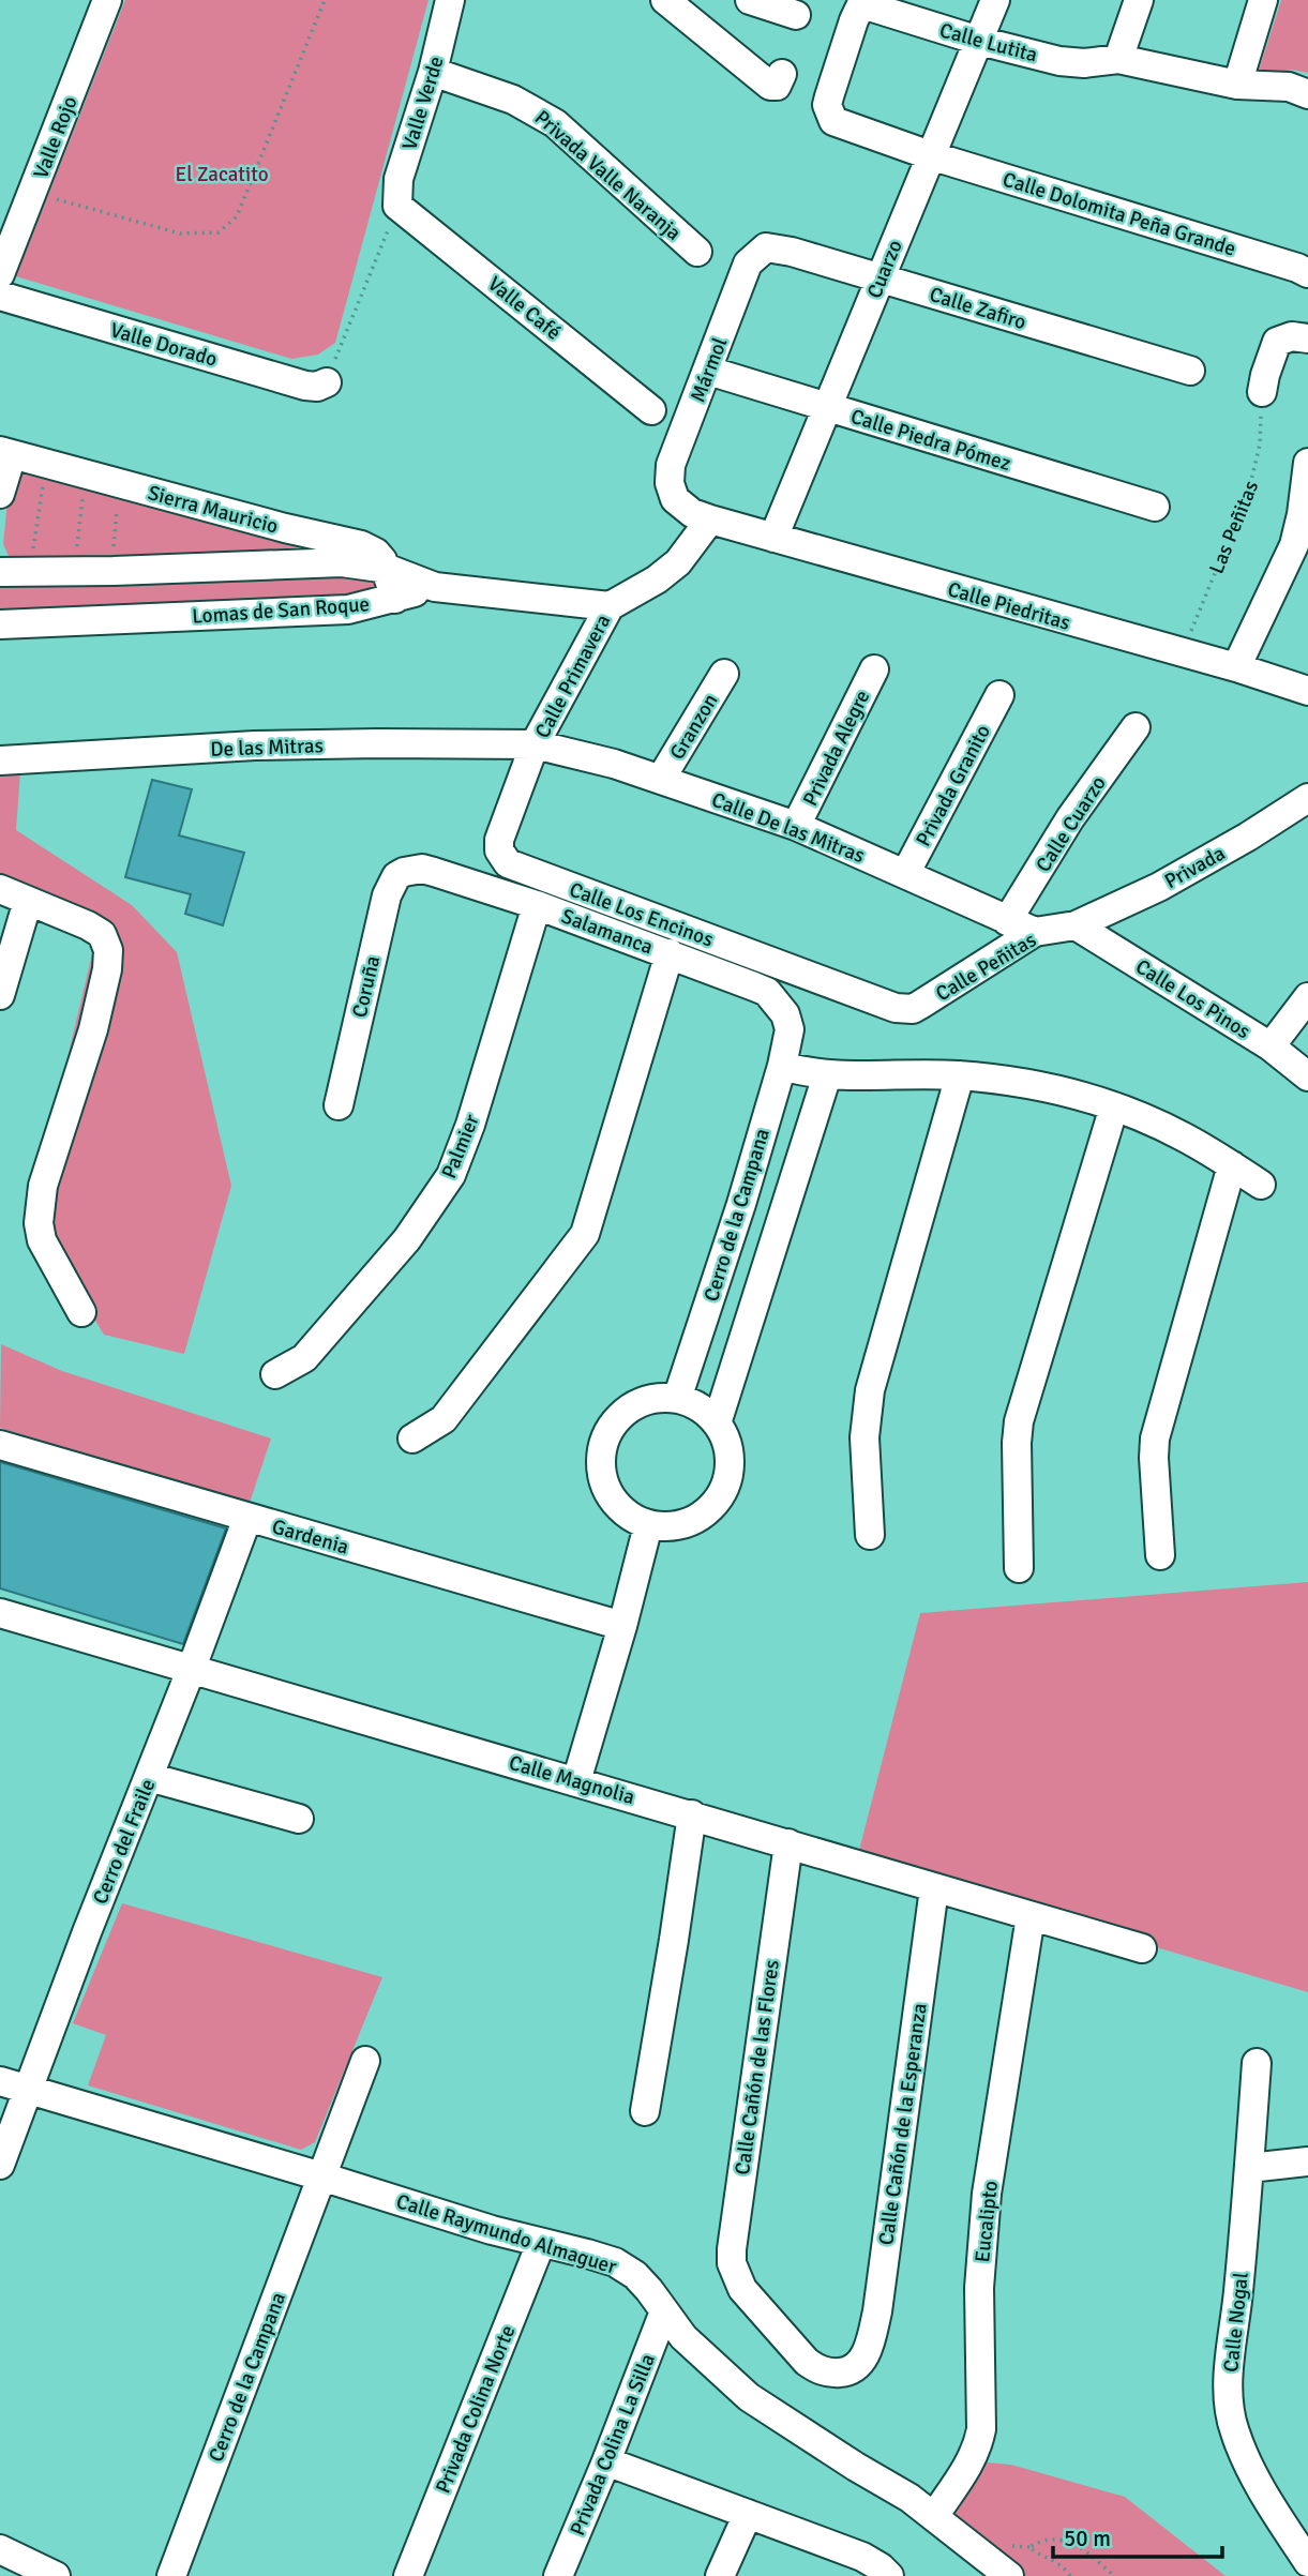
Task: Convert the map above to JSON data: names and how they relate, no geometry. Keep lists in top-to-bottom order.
{
  "streets": {
    "street": [
      "Calle Lutita",
      "Valle Verde",
      "Valle Rojo",
      "Privada Valle Naranja",
      "Calle Dolomita Peña Grande",
      "Cuarzo",
      "Valle Café",
      "Calle Zafiro",
      "Valle Dorado",
      "Mármol",
      "Calle Piedra Pómez",
      "Sierra Mauricio",
      "Calle Piedritas",
      "Lomas de San Roque",
      "Calle Primavera",
      "Granzon",
      "De las Mitras",
      "Privada Alegre",
      "Privada Granito",
      "Calle Cuarzo",
      "Calle De las Mitras",
      "Privada",
      "Calle Los Encinos",
      "Salamanca",
      "Calle Peñitas",
      "Coruña",
      "Calle Los Pinos",
      "Palmier",
      "Cerro de la Campana",
      "Gardenia",
      "Calle Magnolia",
      "Cerro del Fraile",
      "Calle Cañón de las Flores",
      "Calle Cañón de la Esperanza",
      "Eucalipto",
      "Calle Raymundo Almaguer",
      "Calle Nogal",
      "Privada Colina Norte",
      "Privada Colina La Silla"
    ],
    "path": ["Las Peñitas"]
  },
  "crossings": [
    ["Calle Lutita", "Calle Dolomita Peña Grande"],
    ["Calle Lutita", "Cuarzo"],
    ["Valle Verde", "Privada Valle Naranja"],
    ["Valle Verde", "Valle Café"],
    ["Calle Dolomita Peña Grande", "Cuarzo"],
    ["Cuarzo", "Calle Zafiro"],
    ["Cuarzo", "Calle Piedra Pómez"],
    ["Cuarzo", "Calle Piedritas"],
    ["Calle Zafiro", "Mármol"],
    ["Mármol", "Calle Piedra Pómez"],
    ["Mármol", "Calle Piedritas"],
    ["Sierra Mauricio", "Lomas de San Roque"],
    ["Las Peñitas", "Calle Piedritas"],
    ["Calle Primavera", "De las Mitras"],
    ["Calle Primavera", "Calle De las Mitras"],
    ["Calle Primavera", "Calle Los Encinos"],
    ["Granzon", "Calle De las Mitras"],
    ["De las Mitras", "Calle De las Mitras"],
    ["De las Mitras", "Calle Los Encinos"],
    ["Privada Alegre", "Calle De las Mitras"],
    ["Privada Granito", "Calle De las Mitras"],
    ["Calle Cuarzo", "Calle De las Mitras"],
    ["Calle De las Mitras", "Calle Los Encinos"],
    ["Calle De las Mitras", "Calle Peñitas"],
    ["Privada", "Calle Peñitas"],
    ["Privada", "Calle Los Pinos"],
    ["Calle Los Encinos", "Calle Peñitas"],
    ["Salamanca", "Coruña"],
    ["Salamanca", "Palmier"],
    ["Salamanca", "Cerro de la Campana"],
    ["Calle Peñitas", "Calle Los Pinos"],
    ["Cerro de la Campana", "Calle Raymundo Almaguer"],
    ["Gardenia", "Cerro del Fraile"],
    ["Calle Magnolia", "Cerro del Fraile"],
    ["Calle Magnolia", "Calle Cañón de las Flores"],
    ["Calle Magnolia", "Calle Cañón de la Esperanza"],
    ["Calle Magnolia", "Eucalipto"],
    ["Cerro del Fraile", "Calle Raymundo Almaguer"],
    ["Calle Cañón de las Flores", "Calle Cañón de la Esperanza"],
    ["Eucalipto", "Calle Raymundo Almaguer"],
    ["Calle Raymundo Almaguer", "Privada Colina Norte"],
    ["Calle Raymundo Almaguer", "Privada Colina La Silla"]
  ],
  "parks": ["El Zacatito"],
  "scale_bar": "50 m"
}
